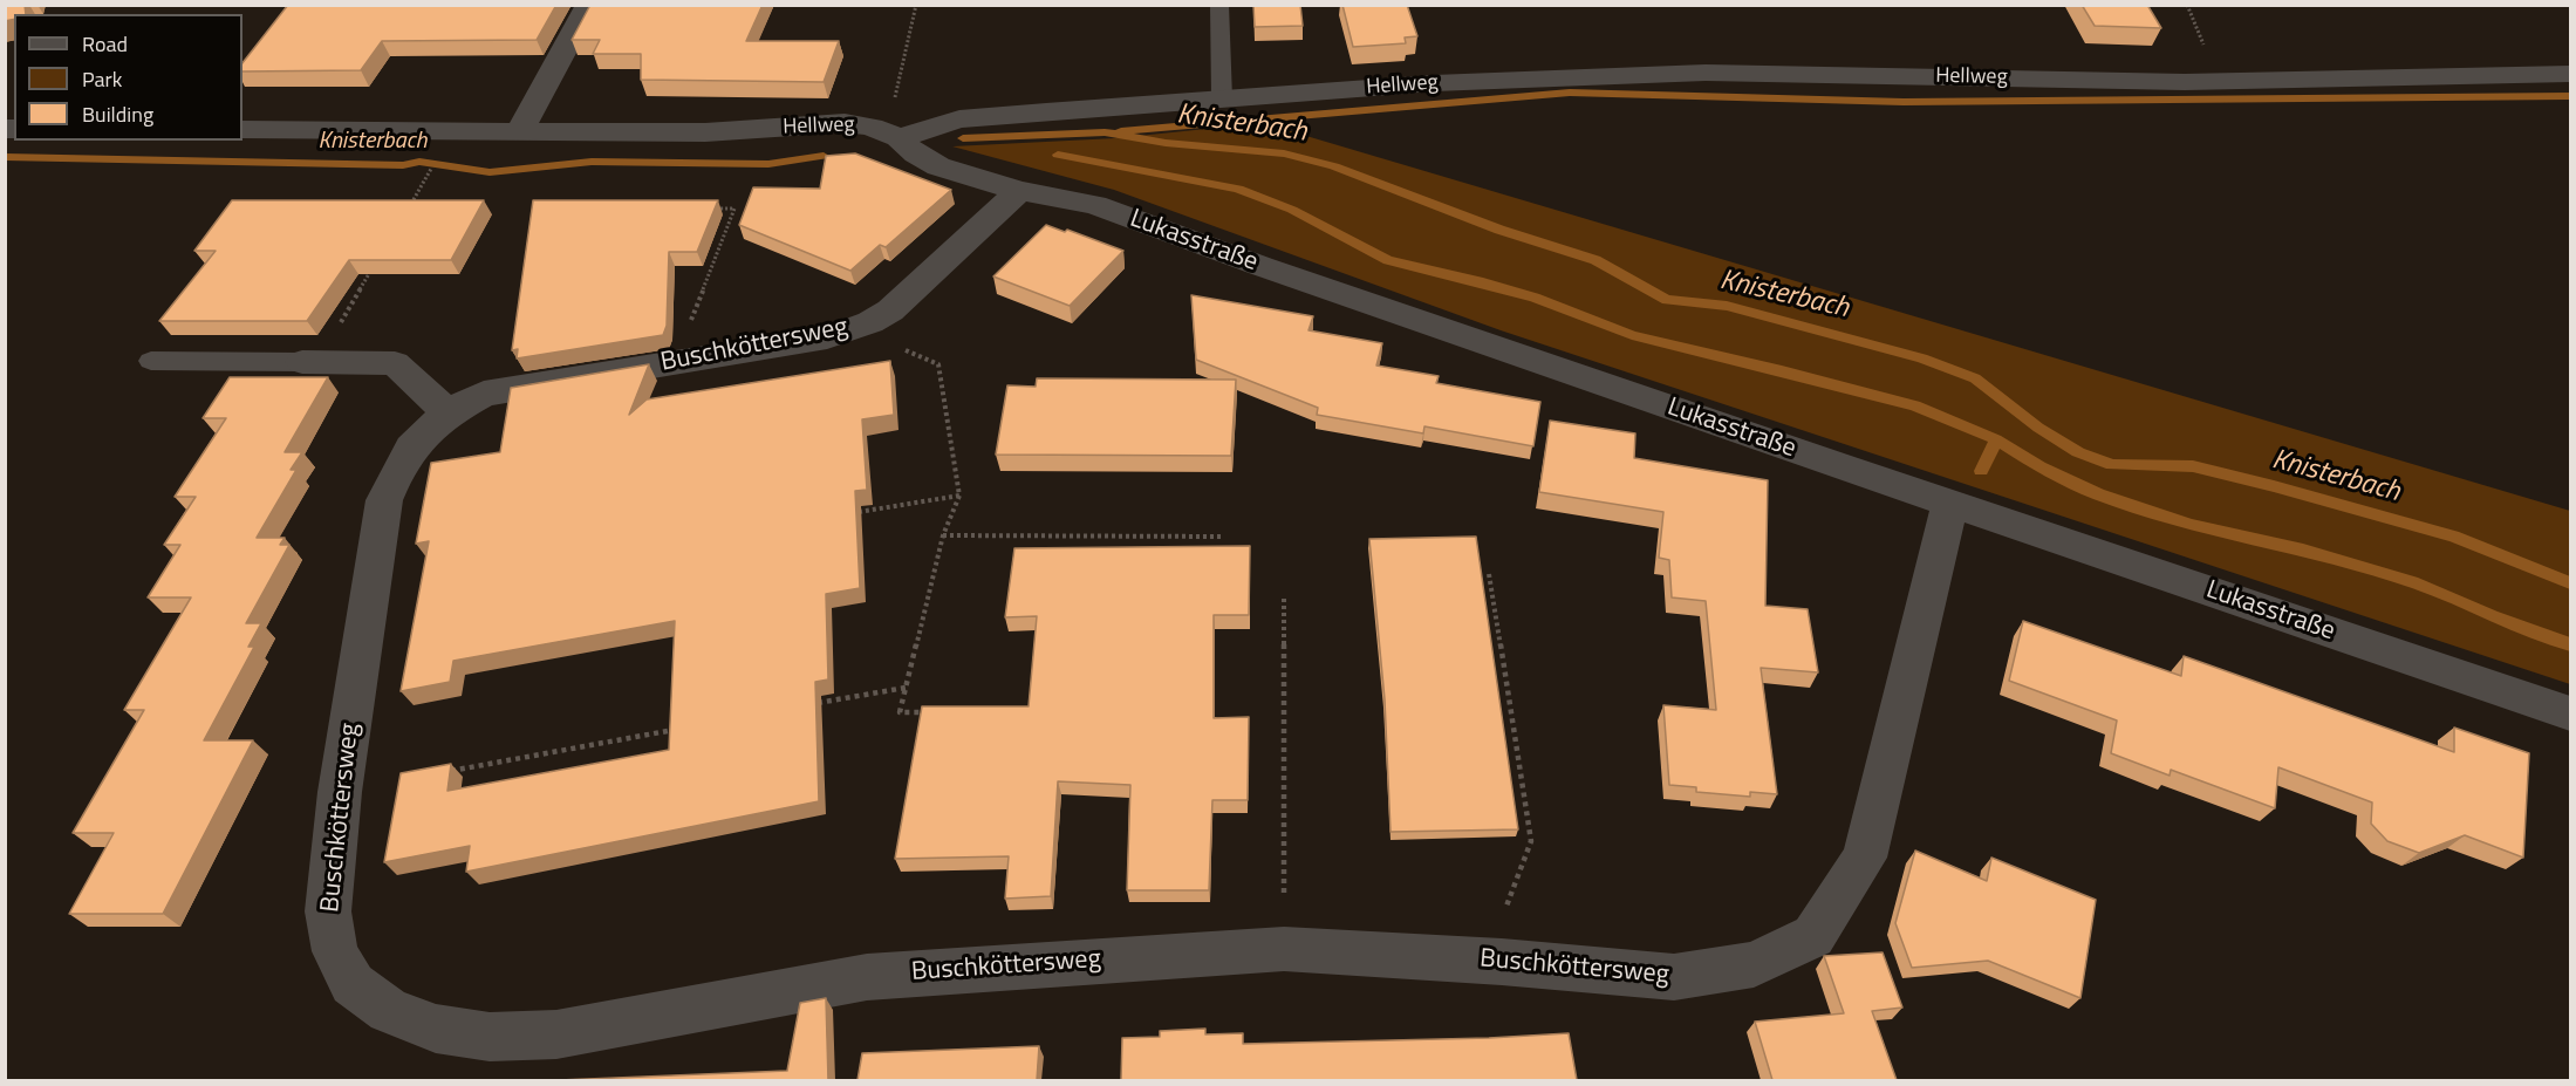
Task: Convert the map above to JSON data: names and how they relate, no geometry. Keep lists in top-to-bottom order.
{
  "streets": {
    "street": ["Hellweg", "Lukasstraße", "Buschköttersweg"]
  },
  "crossings": [
    ["Hellweg", "Lukasstraße"],
    ["Lukasstraße", "Buschköttersweg"]
  ],
  "water": ["Knisterbach"],
  "legend": ["Road", "Park", "Building"]
}
